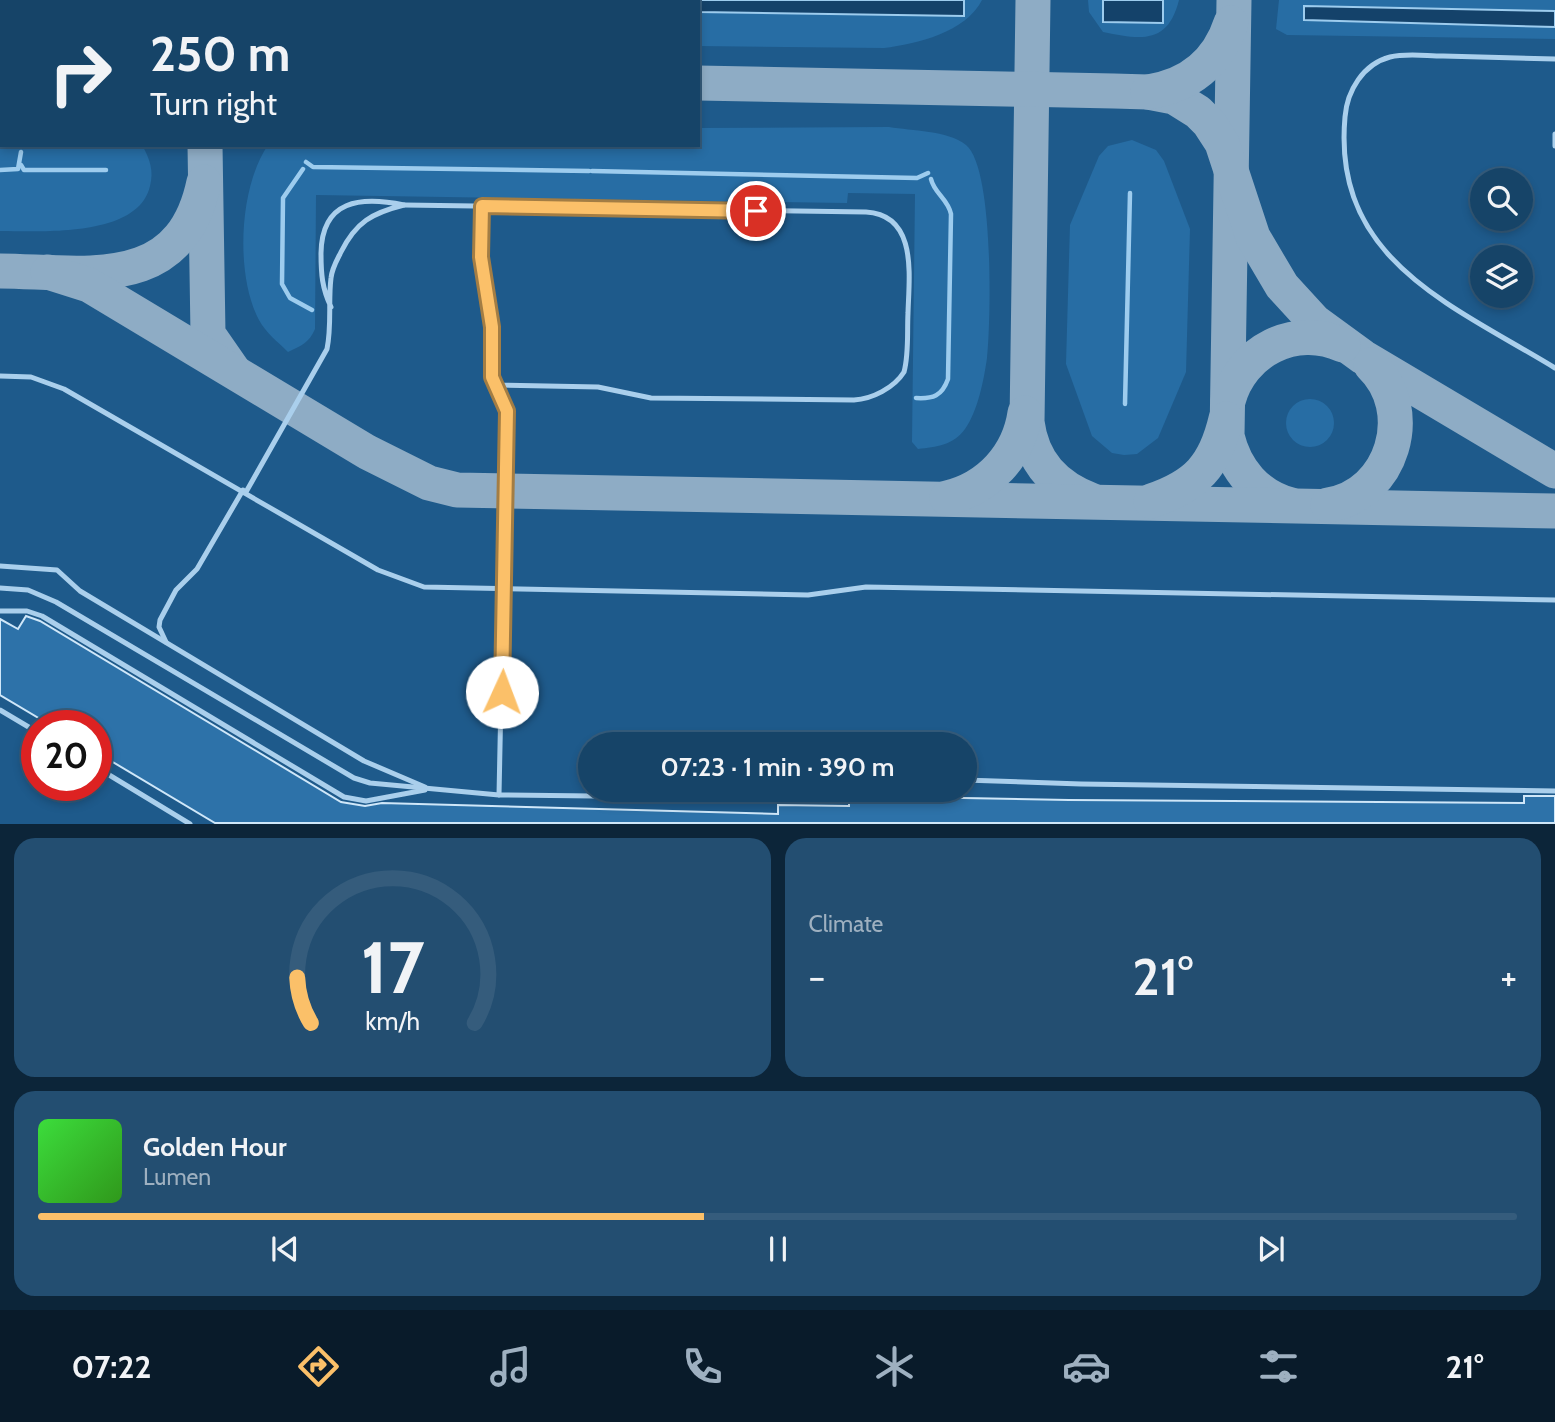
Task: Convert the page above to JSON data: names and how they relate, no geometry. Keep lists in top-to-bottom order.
{
  "page": {
    "turn": ["250 m", "Turn right"],
    "limit": "20",
    "trip": "07:23 · 1 min · 390 m",
    "tile": "Climate",
    "heat": ["−", "21°", "+"],
    "song": ["Golden Hour", "Lumen"],
    "tabs": ["07:22", "21°"],
    "gauge": ["17", "km/h"]
  }
}
